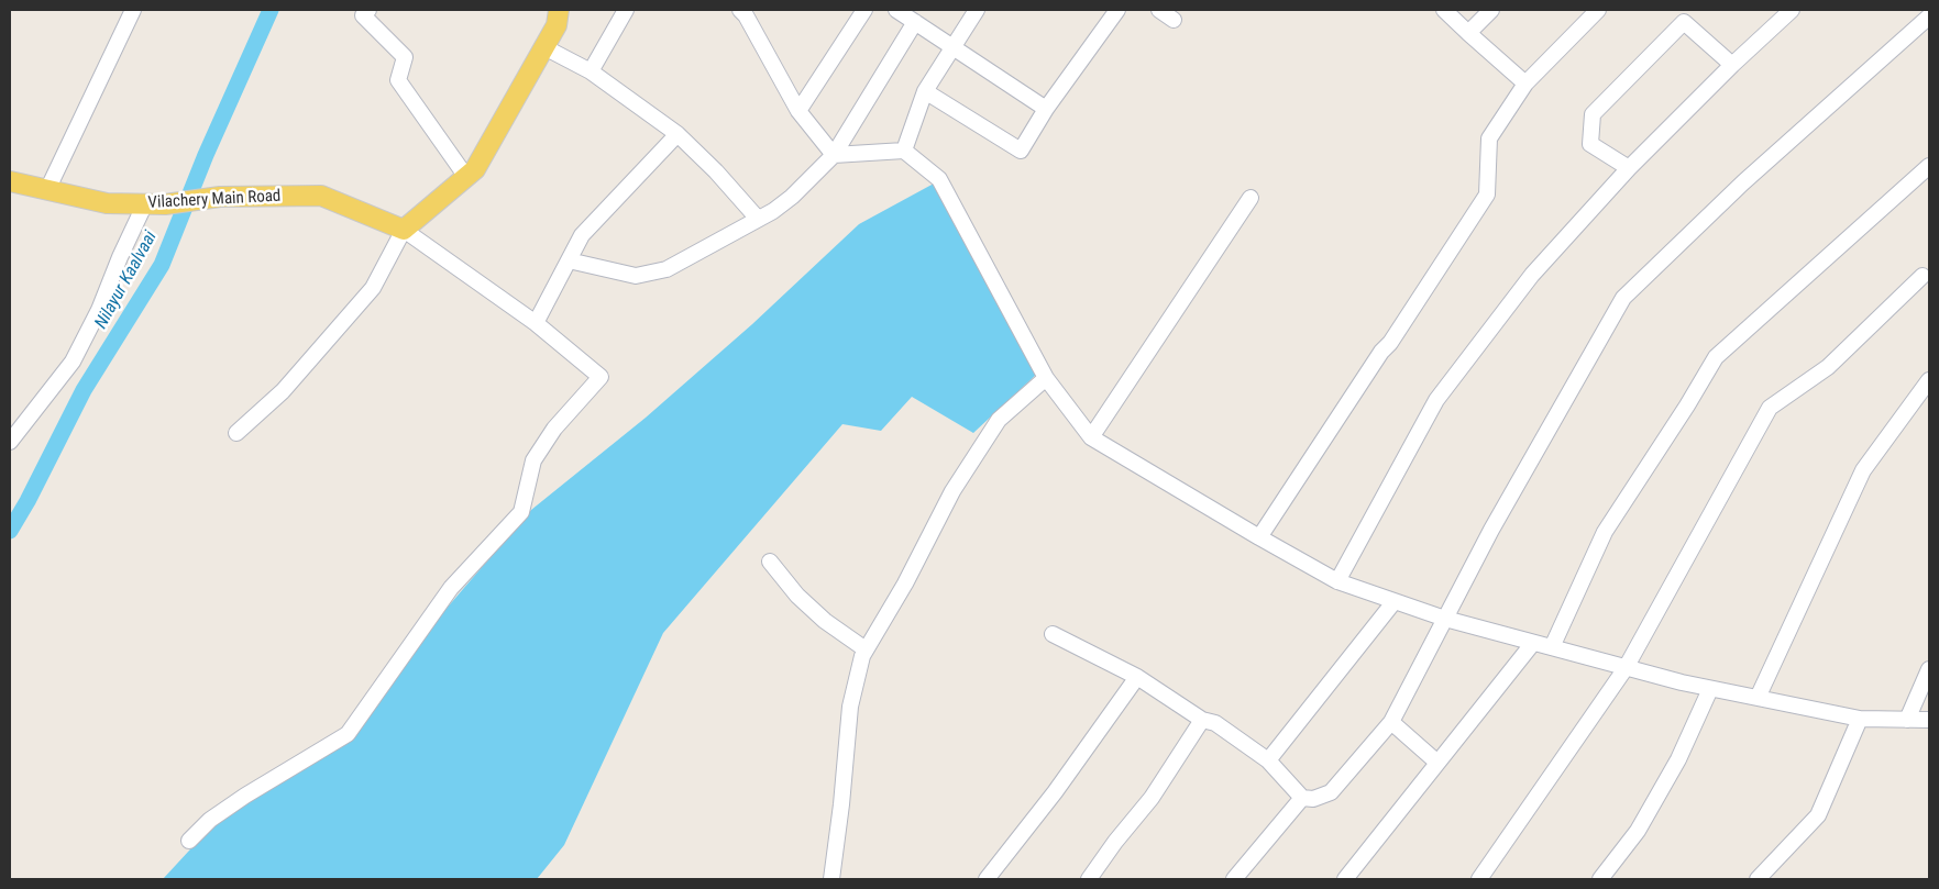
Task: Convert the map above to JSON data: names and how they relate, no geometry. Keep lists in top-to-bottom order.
{
  "streets": {
    "main road": ["Vilachery Main Road"]
  },
  "water": ["Nilayur Kaalvaai"]
}
